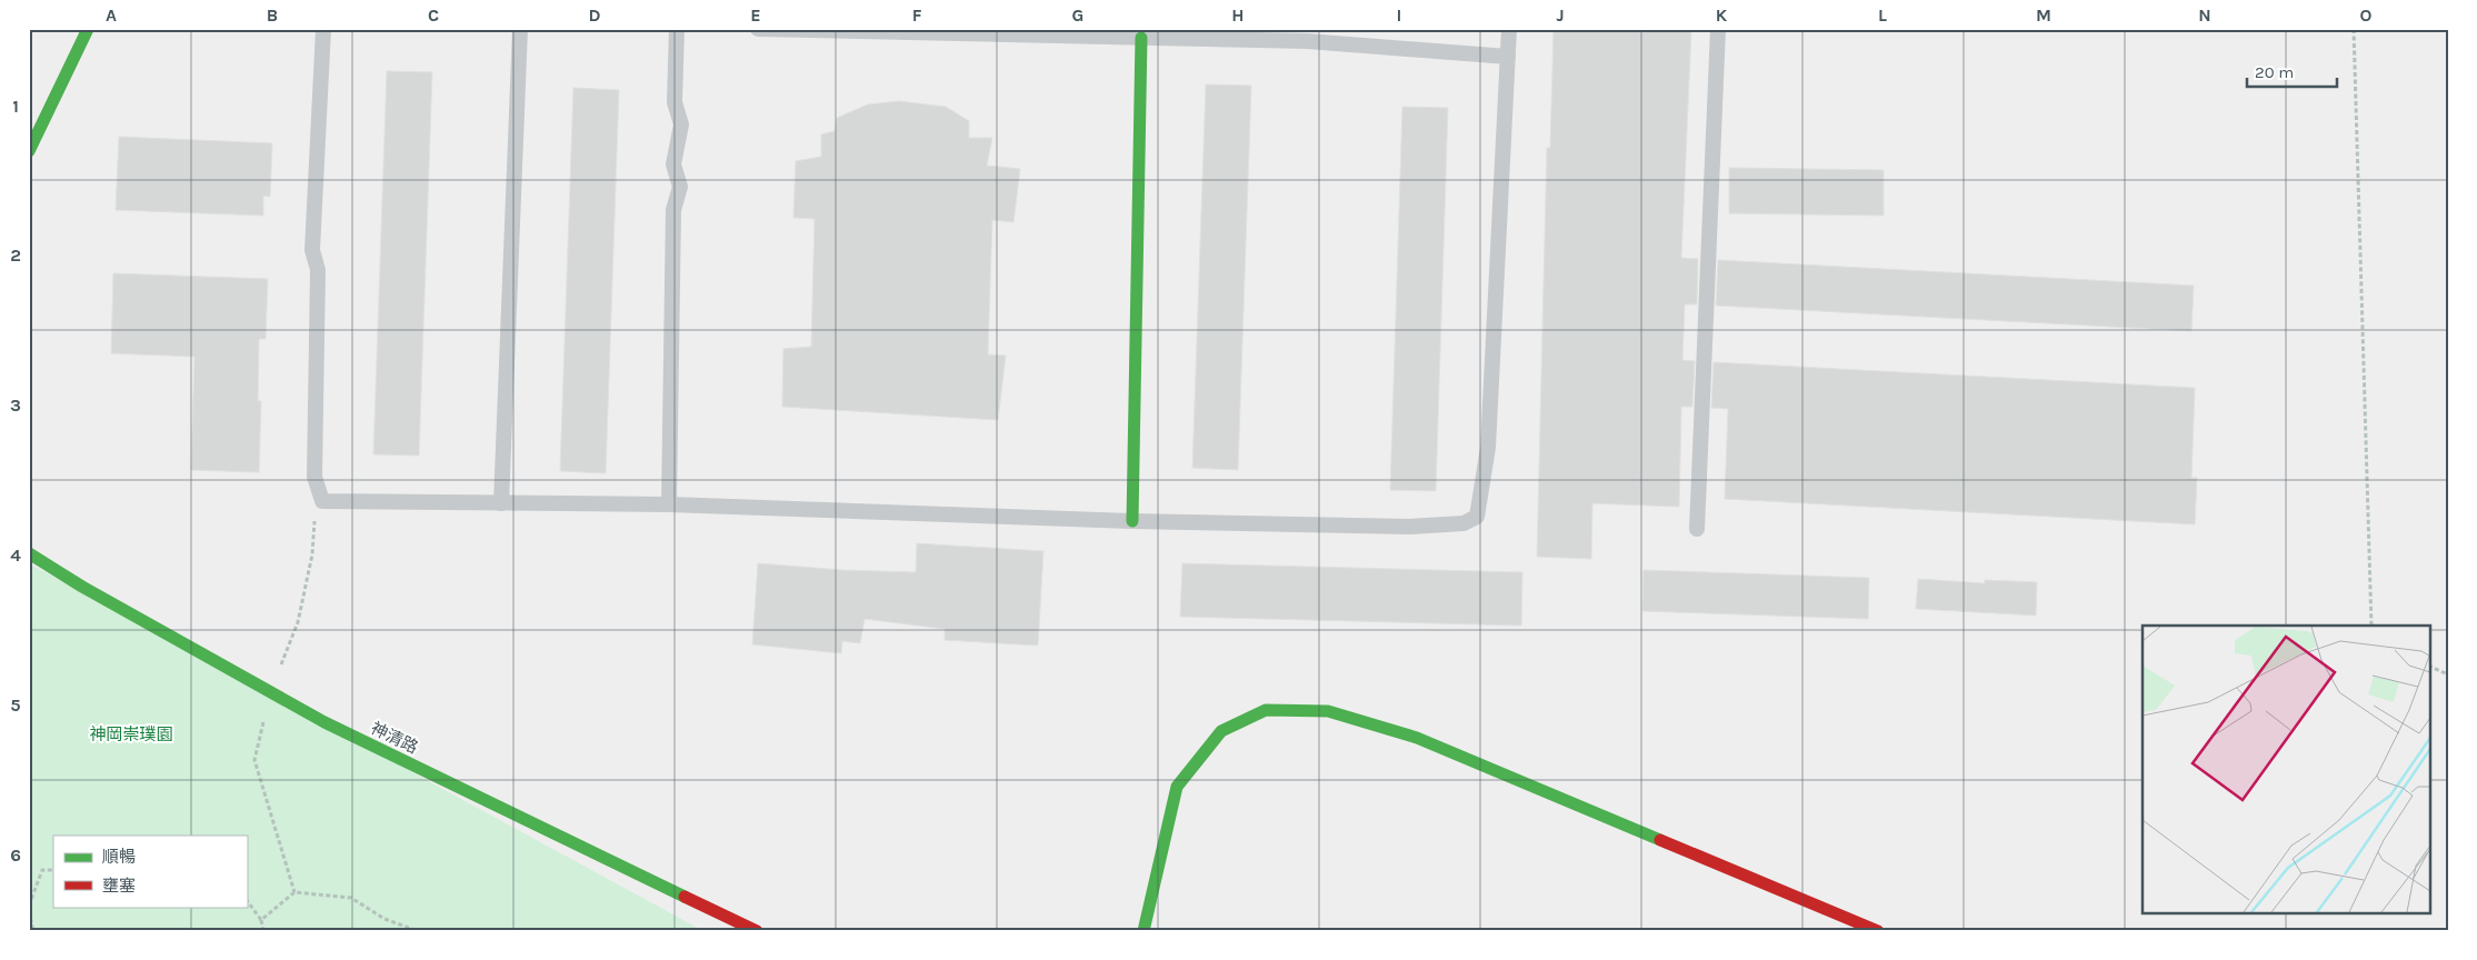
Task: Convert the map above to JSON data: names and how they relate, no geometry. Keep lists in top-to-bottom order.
{
  "streets": {
    "street": ["神清路"]
  },
  "parks": ["神岡崇璞園"],
  "legend": ["順暢", "壅塞"],
  "scale_bar": "20 m",
  "grid": {
    "columns": [
      "A",
      "B",
      "C",
      "D",
      "E",
      "F",
      "G",
      "H",
      "I",
      "J",
      "K",
      "L",
      "M",
      "N",
      "O"
    ],
    "rows": [
      "1",
      "2",
      "3",
      "4",
      "5",
      "6"
    ]
  }
}
